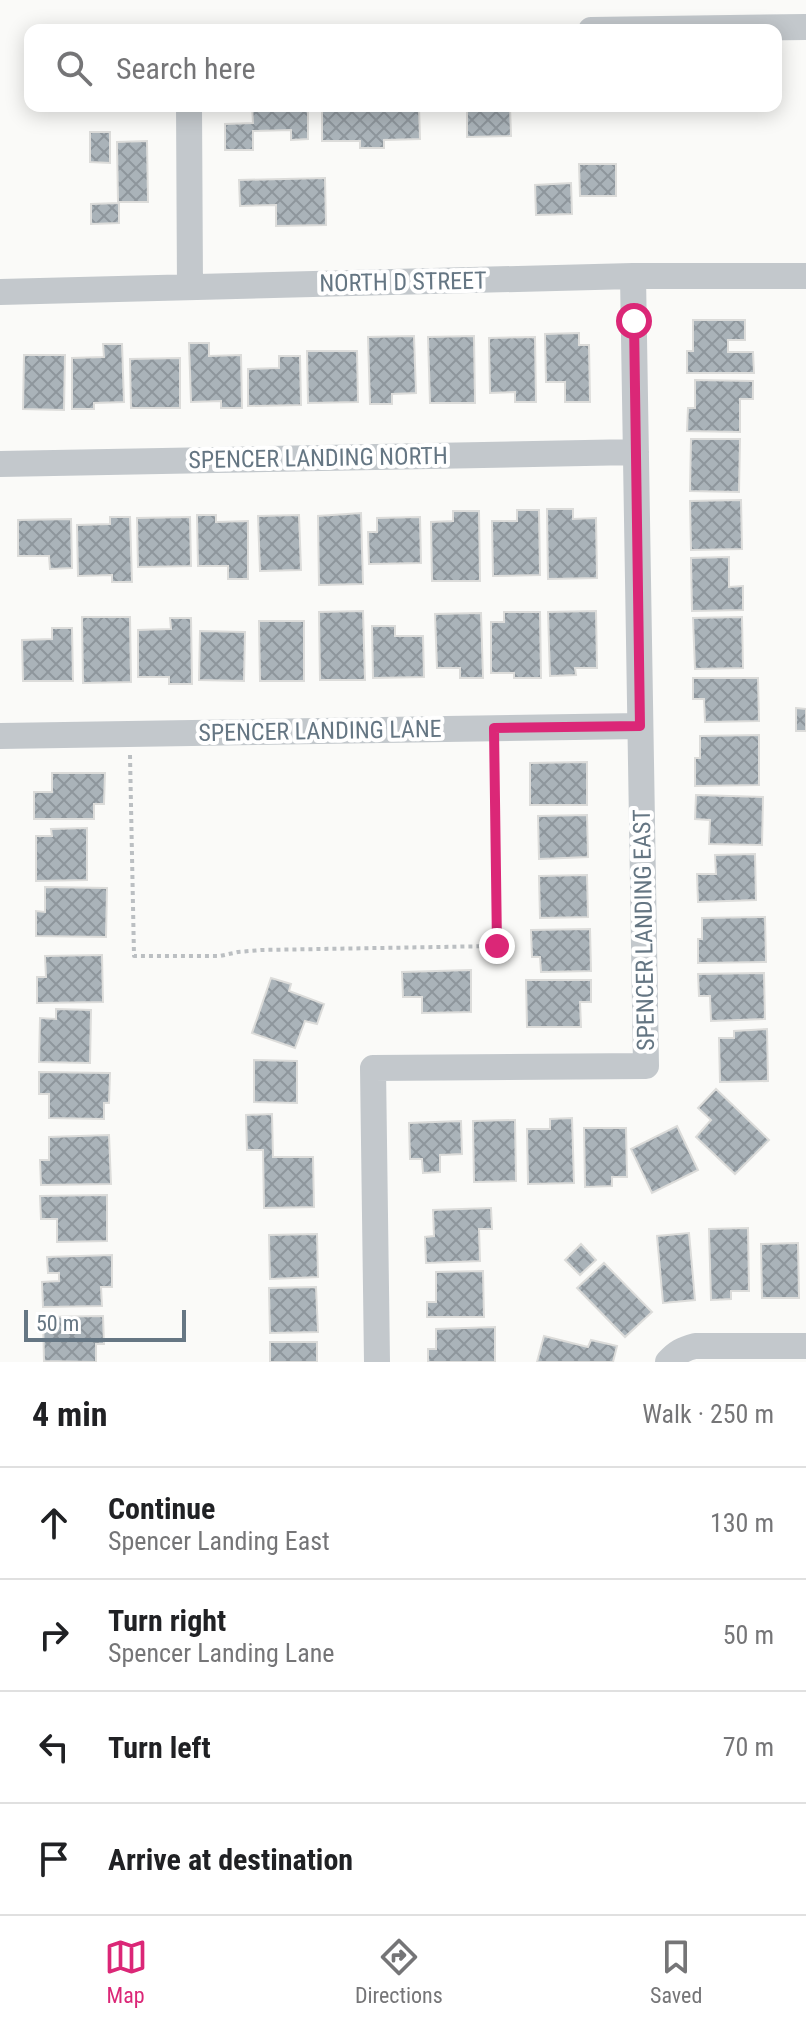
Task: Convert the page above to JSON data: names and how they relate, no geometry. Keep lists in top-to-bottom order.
{
  "streets": {
    "street": [
      "NORTH D STREET",
      "SPENCER LANDING NORTH",
      "SPENCER LANDING LANE",
      "SPENCER LANDING EAST"
    ]
  },
  "crossings": [
    ["NORTH D STREET", "SPENCER LANDING EAST"],
    ["SPENCER LANDING NORTH", "SPENCER LANDING EAST"],
    ["SPENCER LANDING LANE", "SPENCER LANDING EAST"]
  ],
  "scale_bar": "50 m",
  "page": {
    "search": "Search here",
    "scale": "50 m",
    "heading": ["4 min", "Walk · 250 m"],
    "list": [
      ["Continue", "Spencer Landing East", "130 m"],
      ["Turn right", "Spencer Landing Lane", "50 m"],
      ["Turn left", "70 m"],
      "Arrive at destination"
    ],
    "nav": ["Map", "Directions", "Saved"]
  }
}
